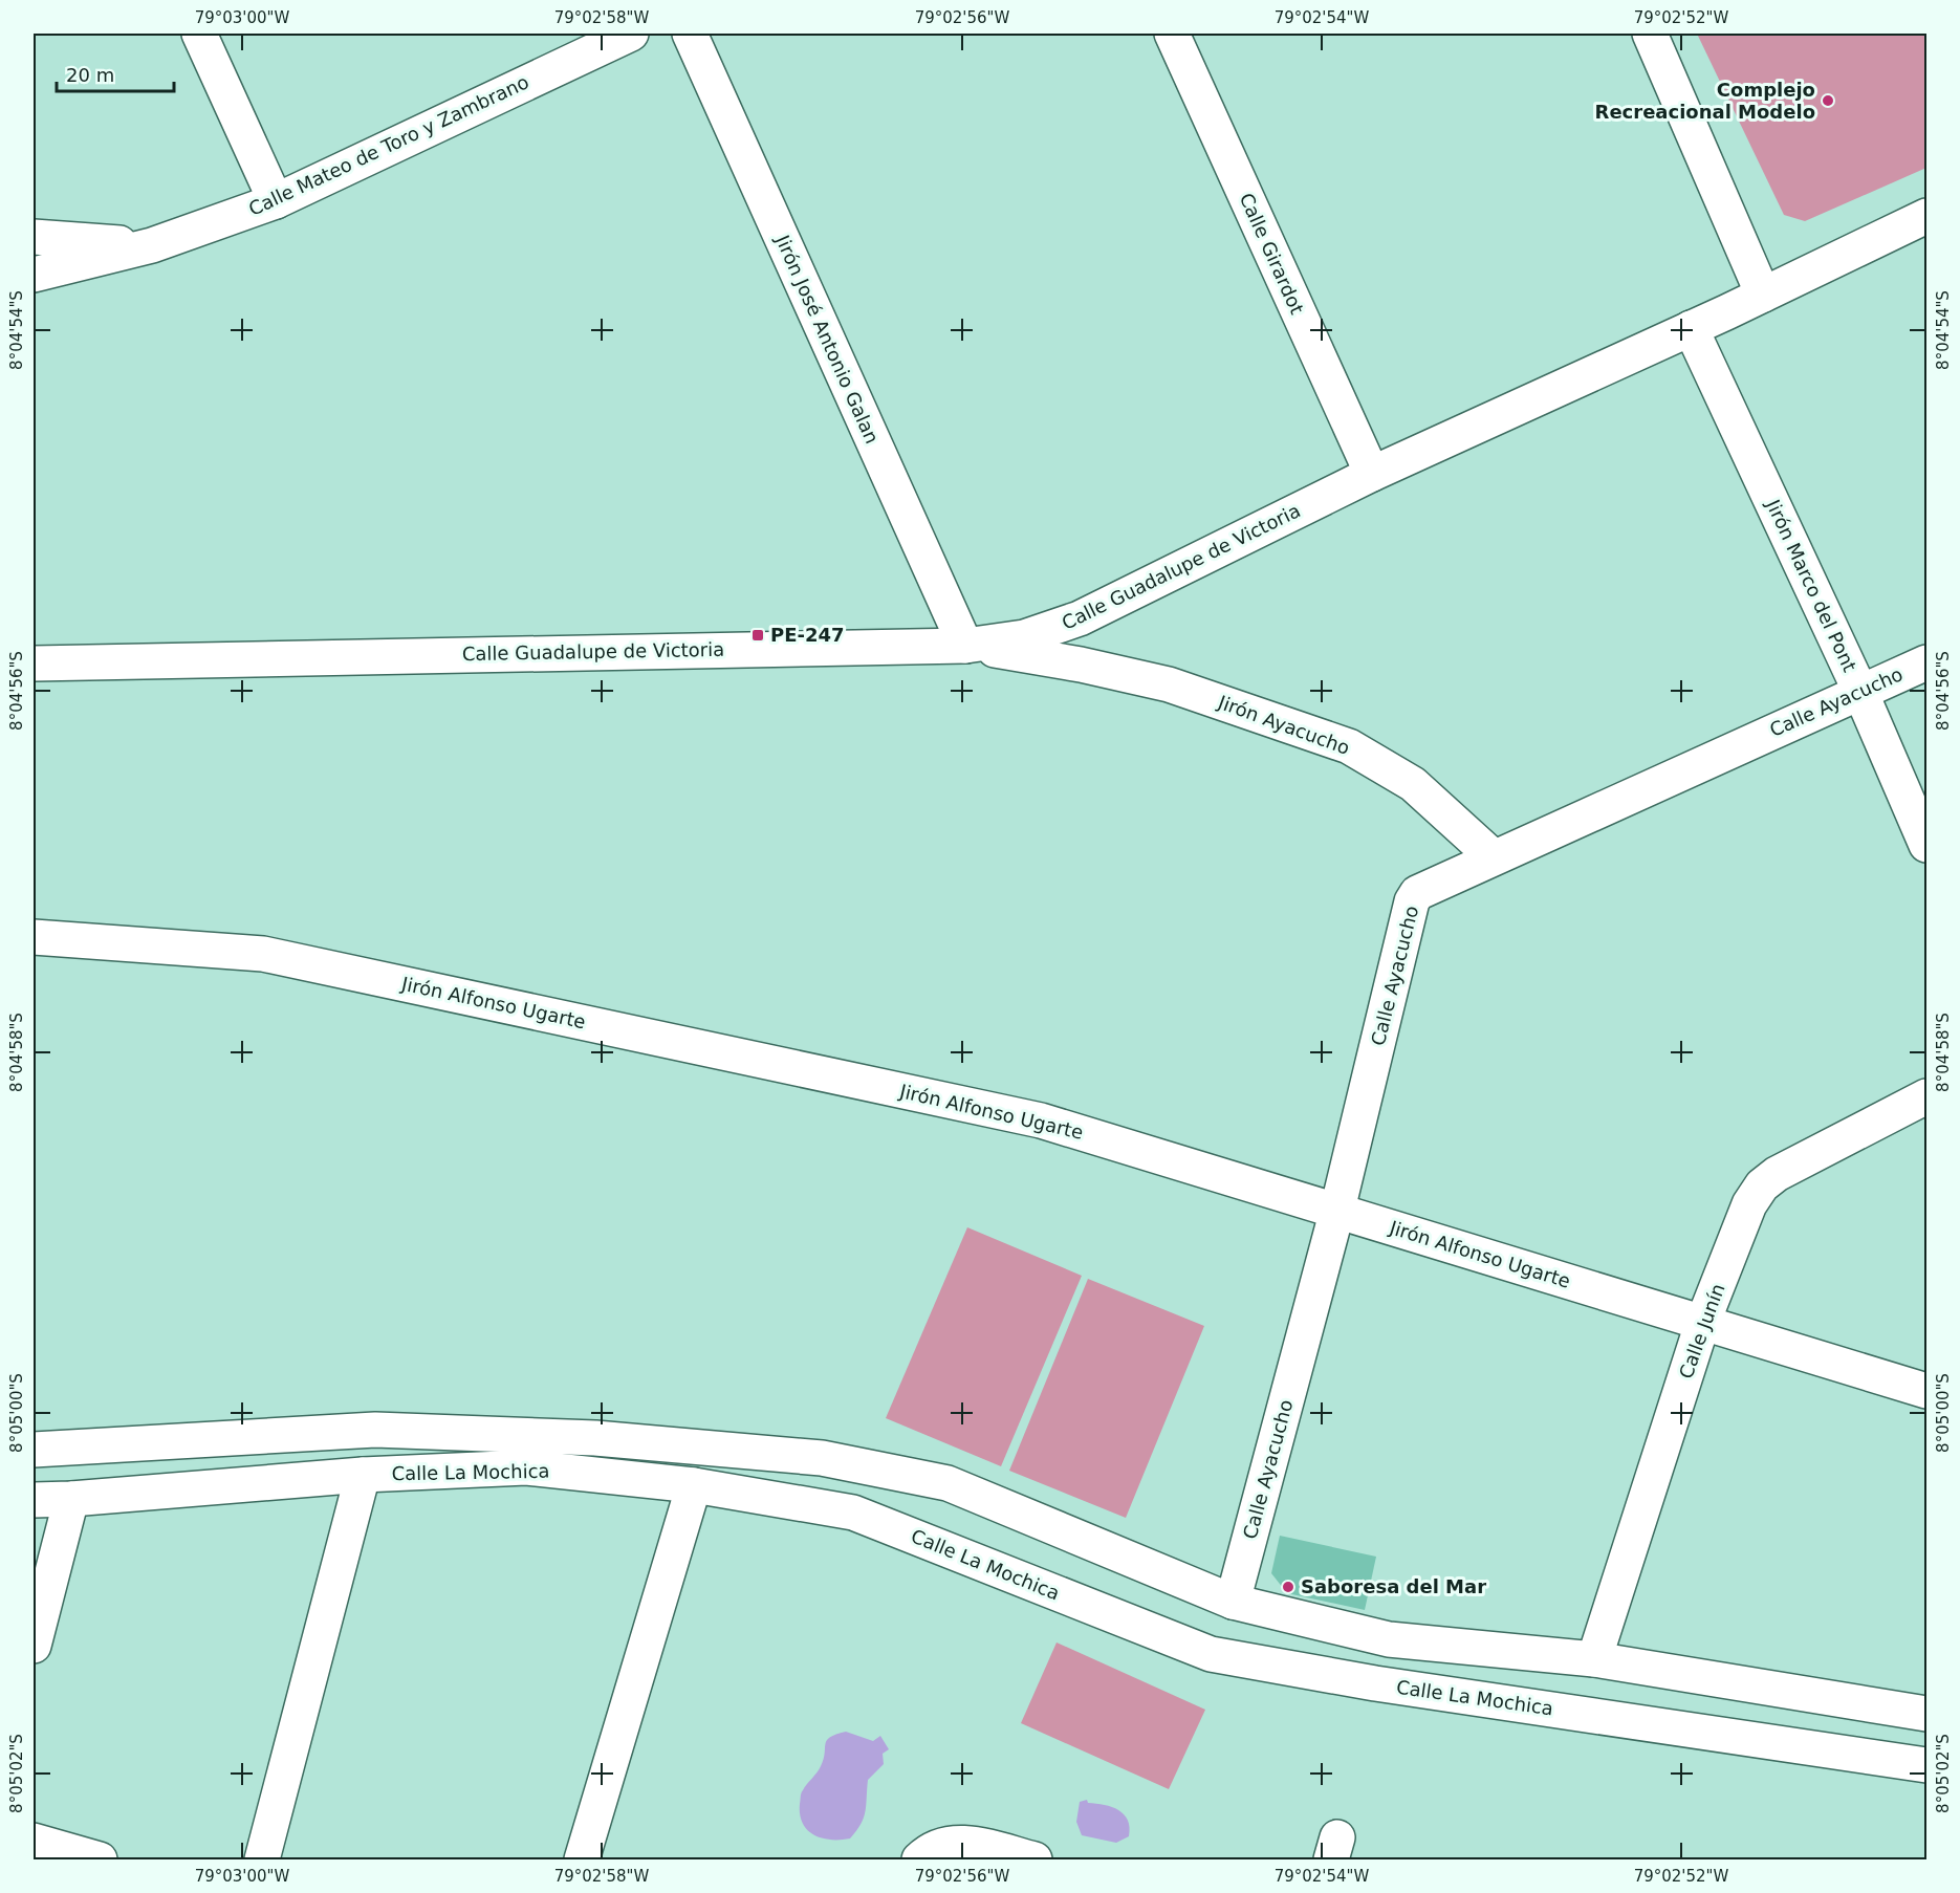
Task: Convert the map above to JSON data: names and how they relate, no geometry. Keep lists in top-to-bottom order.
{
  "streets": {
    "street": [
      "Calle Mateo de Toro y Zambrano",
      "Calle Girardot",
      "Jirón José Antonio Galan",
      "Calle Guadalupe de Victoria",
      "Jirón Marco del Pont",
      "Calle Ayacucho",
      "Jirón Ayacucho",
      "Jirón Alfonso Ugarte",
      "Calle Junín",
      "Calle La Mochica"
    ]
  },
  "crossings": [
    ["Calle Girardot", "Calle Guadalupe de Victoria"],
    ["Jirón José Antonio Galan", "Calle Guadalupe de Victoria"],
    ["Jirón José Antonio Galan", "Jirón Ayacucho"],
    ["Calle Guadalupe de Victoria", "Jirón Marco del Pont"],
    ["Calle Guadalupe de Victoria", "Jirón Ayacucho"],
    ["Jirón Marco del Pont", "Calle Ayacucho"],
    ["Calle Ayacucho", "Jirón Ayacucho"],
    ["Calle Ayacucho", "Jirón Alfonso Ugarte"],
    ["Calle Ayacucho", "Calle La Mochica"],
    ["Jirón Alfonso Ugarte", "Calle Junín"],
    ["Calle Junín", "Calle La Mochica"]
  ],
  "places": {
    "other": ["Complejo Recreacional Modelo", "Saboresa del Mar"],
    "transit": ["PE-247"]
  },
  "scale_bar": "20 m",
  "coordinates": [
    "79°03'00\"W",
    "79°02'58\"W",
    "79°02'56\"W",
    "79°02'54\"W",
    "79°02'52\"W",
    "8°04'54\"S",
    "8°04'56\"S",
    "8°04'58\"S",
    "8°05'00\"S",
    "8°05'02\"S"
  ]
}
